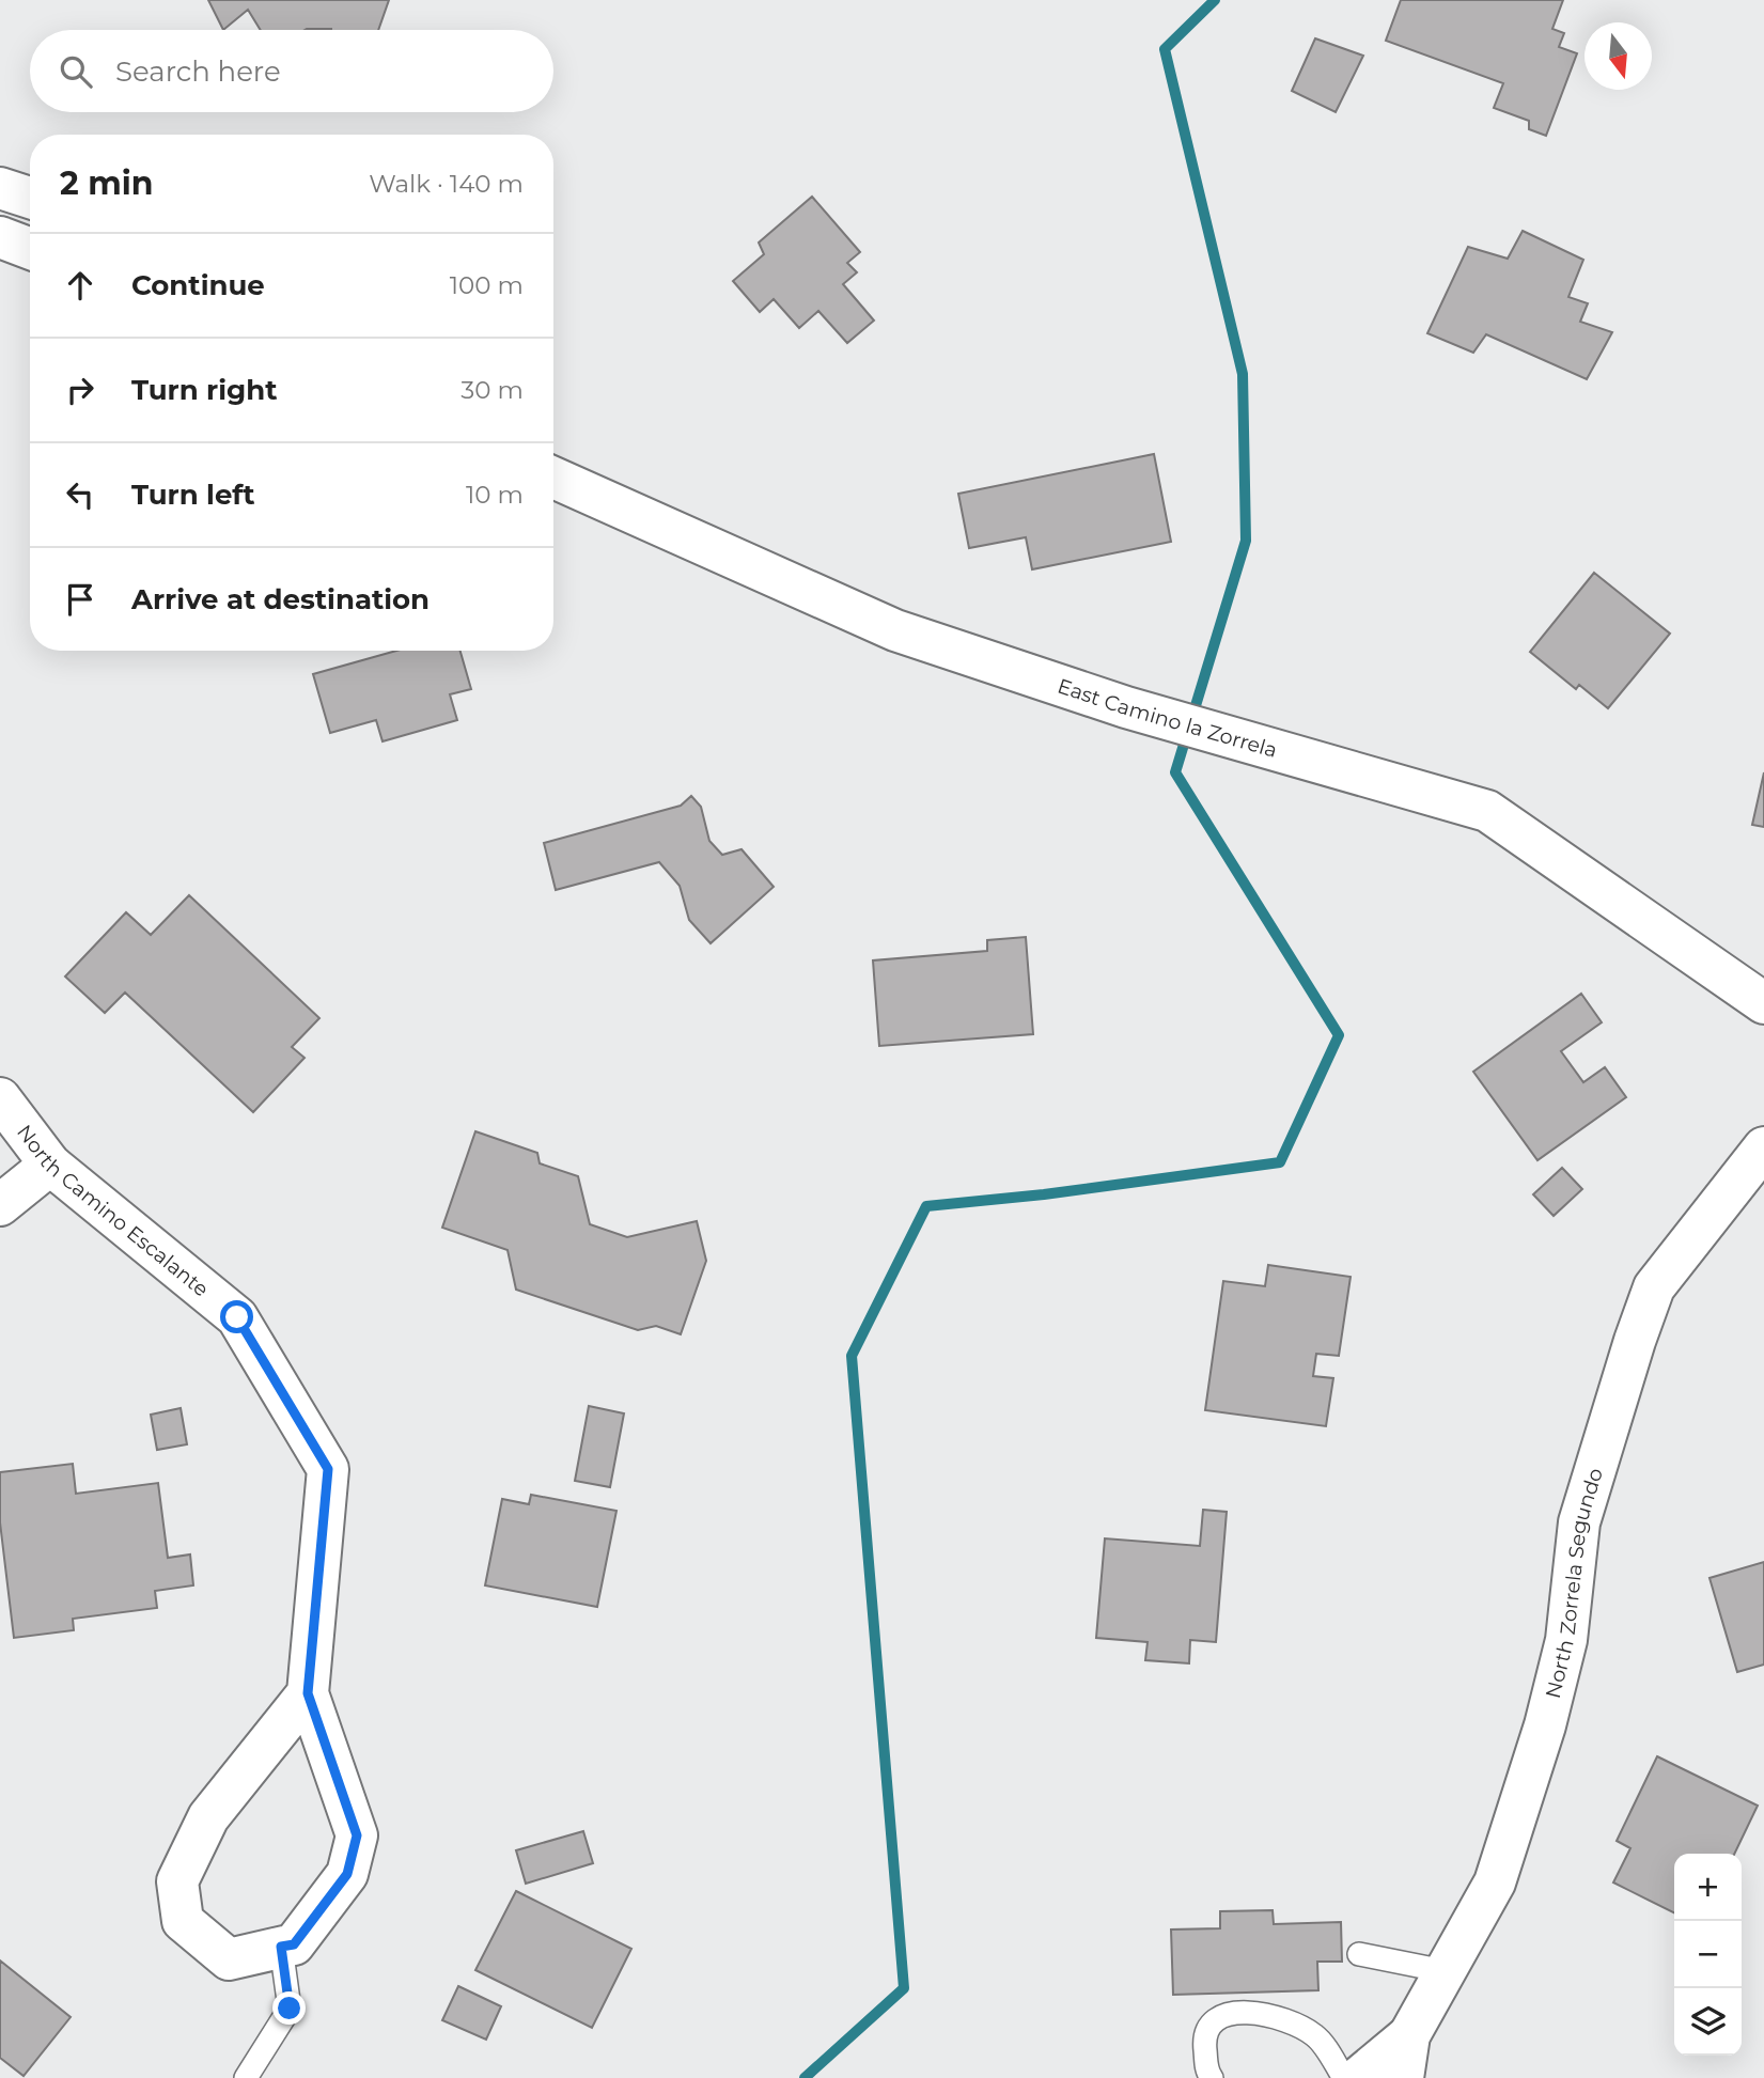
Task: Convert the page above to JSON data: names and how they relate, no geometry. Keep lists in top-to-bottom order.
{
  "streets": {
    "street": ["East Camino la Zorrela", "North Camino Escalante", "North Zorrela Segundo"]
  },
  "north": "bottom",
  "page": {
    "search": "Search here",
    "heading": ["2 min", "Walk · 140 m"],
    "list": [
      ["Continue", "100 m"],
      ["Turn right", "30 m"],
      ["Turn left", "10 m"],
      "Arrive at destination"
    ],
    "map_buttons": ["+", "−"]
  }
}
